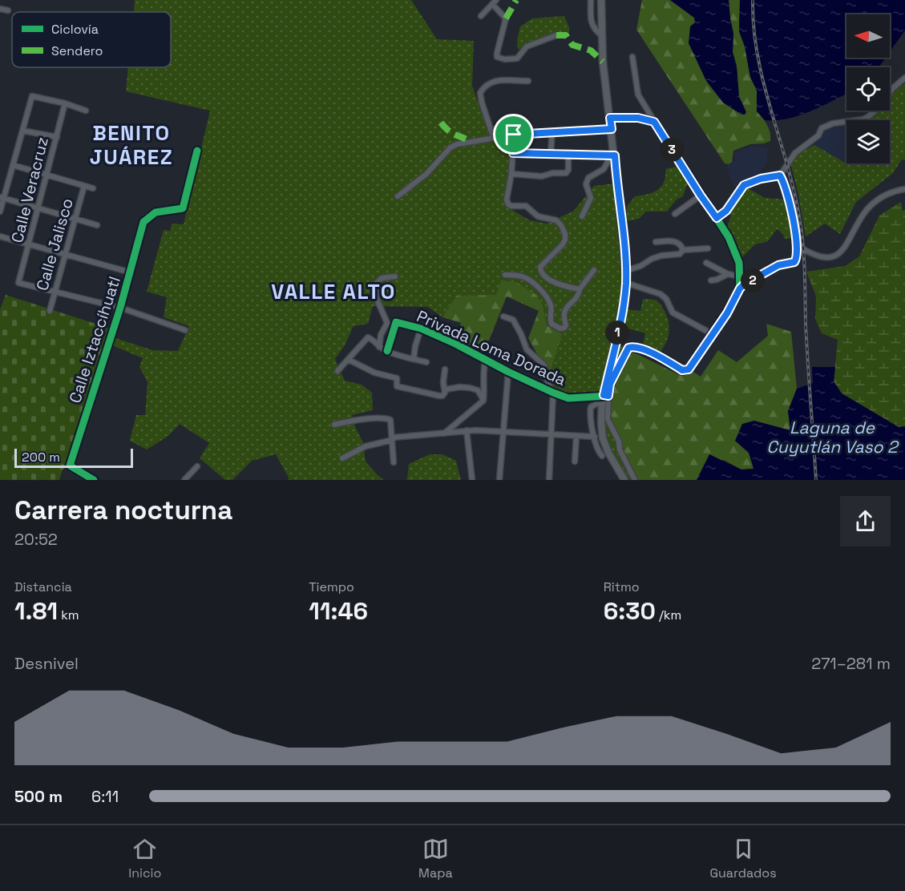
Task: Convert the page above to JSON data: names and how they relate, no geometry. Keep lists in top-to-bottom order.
{
  "streets": {
    "street": [
      "Calle Veracruz",
      "Calle Jalisco",
      "Calle Iztaccíhuatl",
      "Privada Loma Dorada"
    ]
  },
  "crossings": [
    ["Calle Veracruz", "Calle Jalisco"]
  ],
  "districts": ["BENITO JUÁREZ", "VALLE ALTO"],
  "water": ["Laguna de Cuyutlán Vaso 2"],
  "legend": ["Ciclovía", "Sendero"],
  "scale_bar": "200 m",
  "north": "left",
  "page": {
    "pins": ["3", "2", "1"],
    "scale": "200 m",
    "heading": ["Carrera nocturna", "20:52"],
    "stats": [
      ["Distancia", "1.81 km"],
      ["Tiempo", "11:46"],
      ["Ritmo", "6:30 /km"]
    ],
    "chart": ["Desnivel", "271–281 m"],
    "list": [
      {
        "name": "500 m",
        "note": "6:11"
      }
    ],
    "tabs": ["Inicio", "Mapa", "Guardados"]
  }
}
